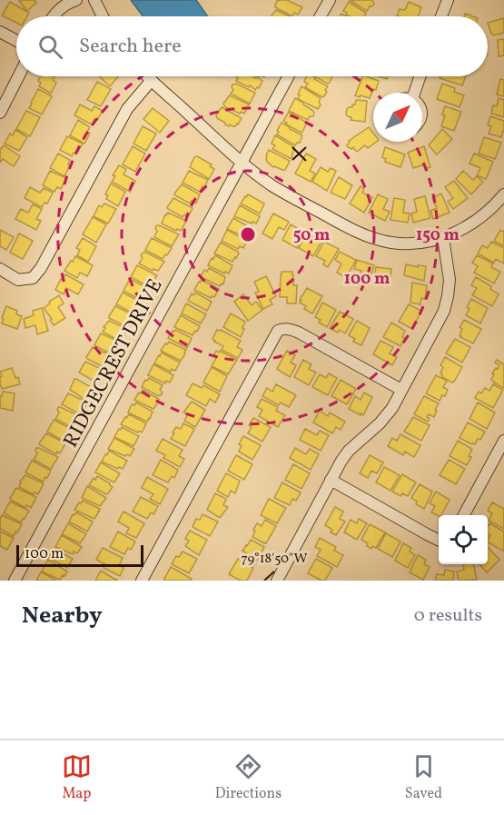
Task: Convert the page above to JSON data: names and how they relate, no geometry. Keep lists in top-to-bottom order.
{
  "streets": {
    "street": ["RIDGECREST DRIVE"]
  },
  "scale_bar": "100 m",
  "north": "top right",
  "page": {
    "search": "Search here",
    "scale": "100 m",
    "heading": ["Nearby", "0 results"],
    "nav": ["Map", "Directions", "Saved"]
  },
  "coordinates": ["79°18'50\"W"],
  "rings": ["50 m", "150 m", "100 m"]
}
